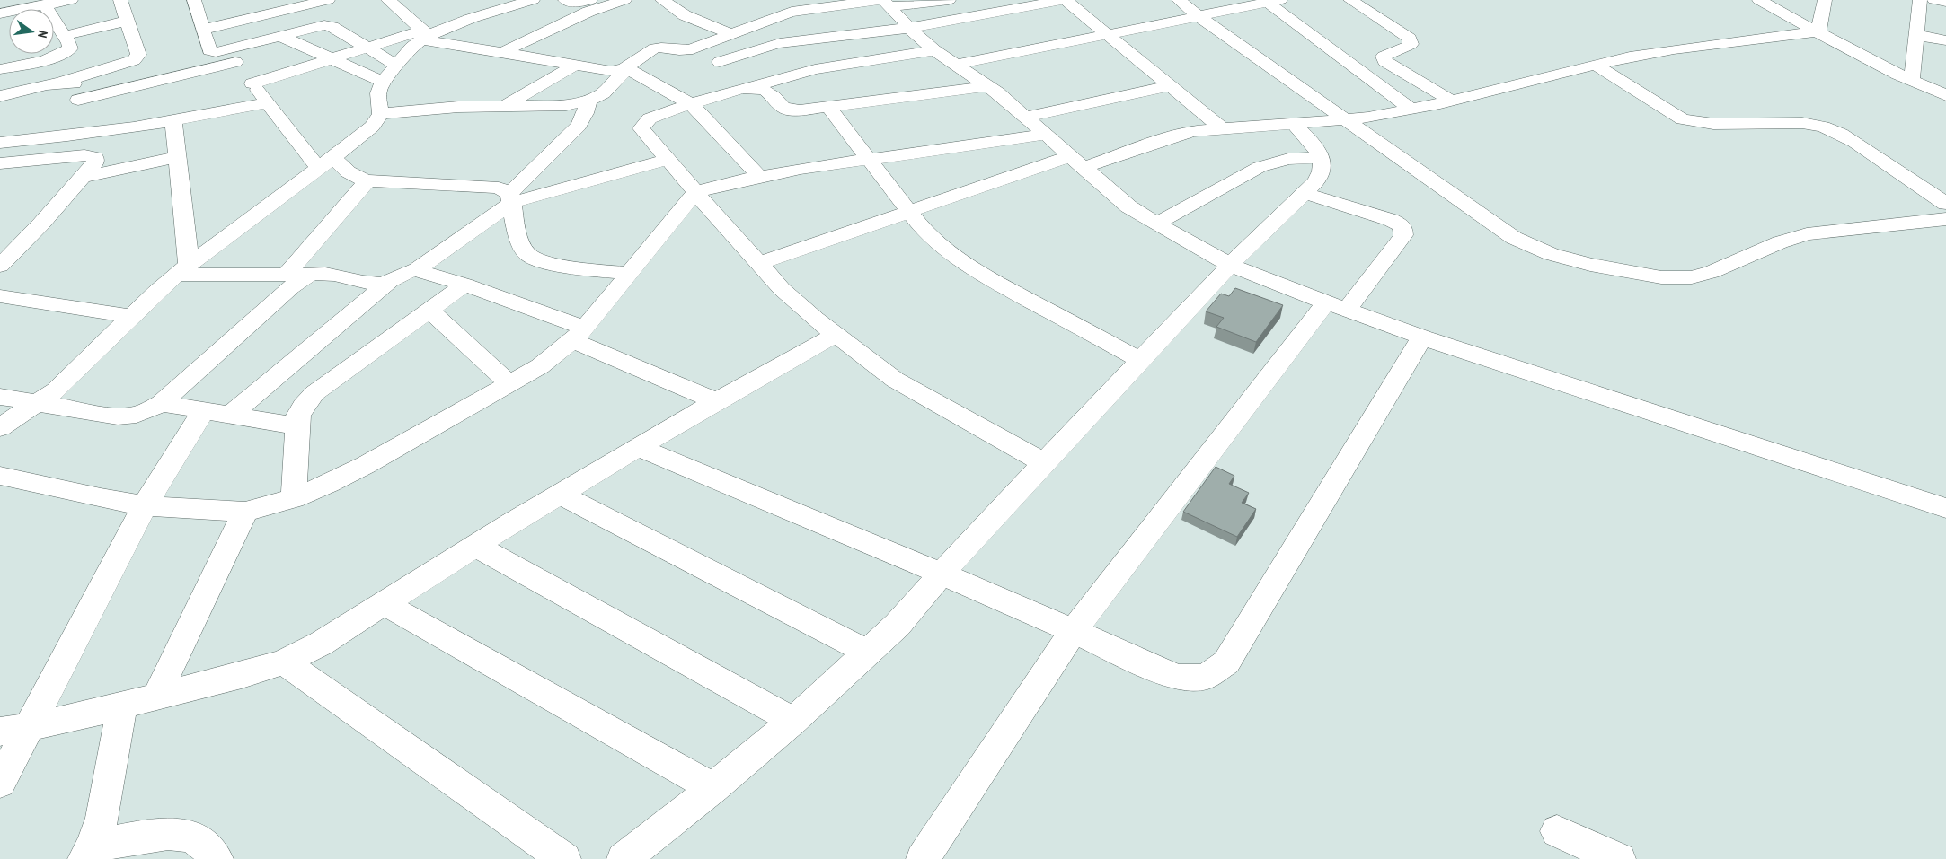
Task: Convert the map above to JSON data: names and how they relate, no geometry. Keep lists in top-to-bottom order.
{
  "north": "right"
}
